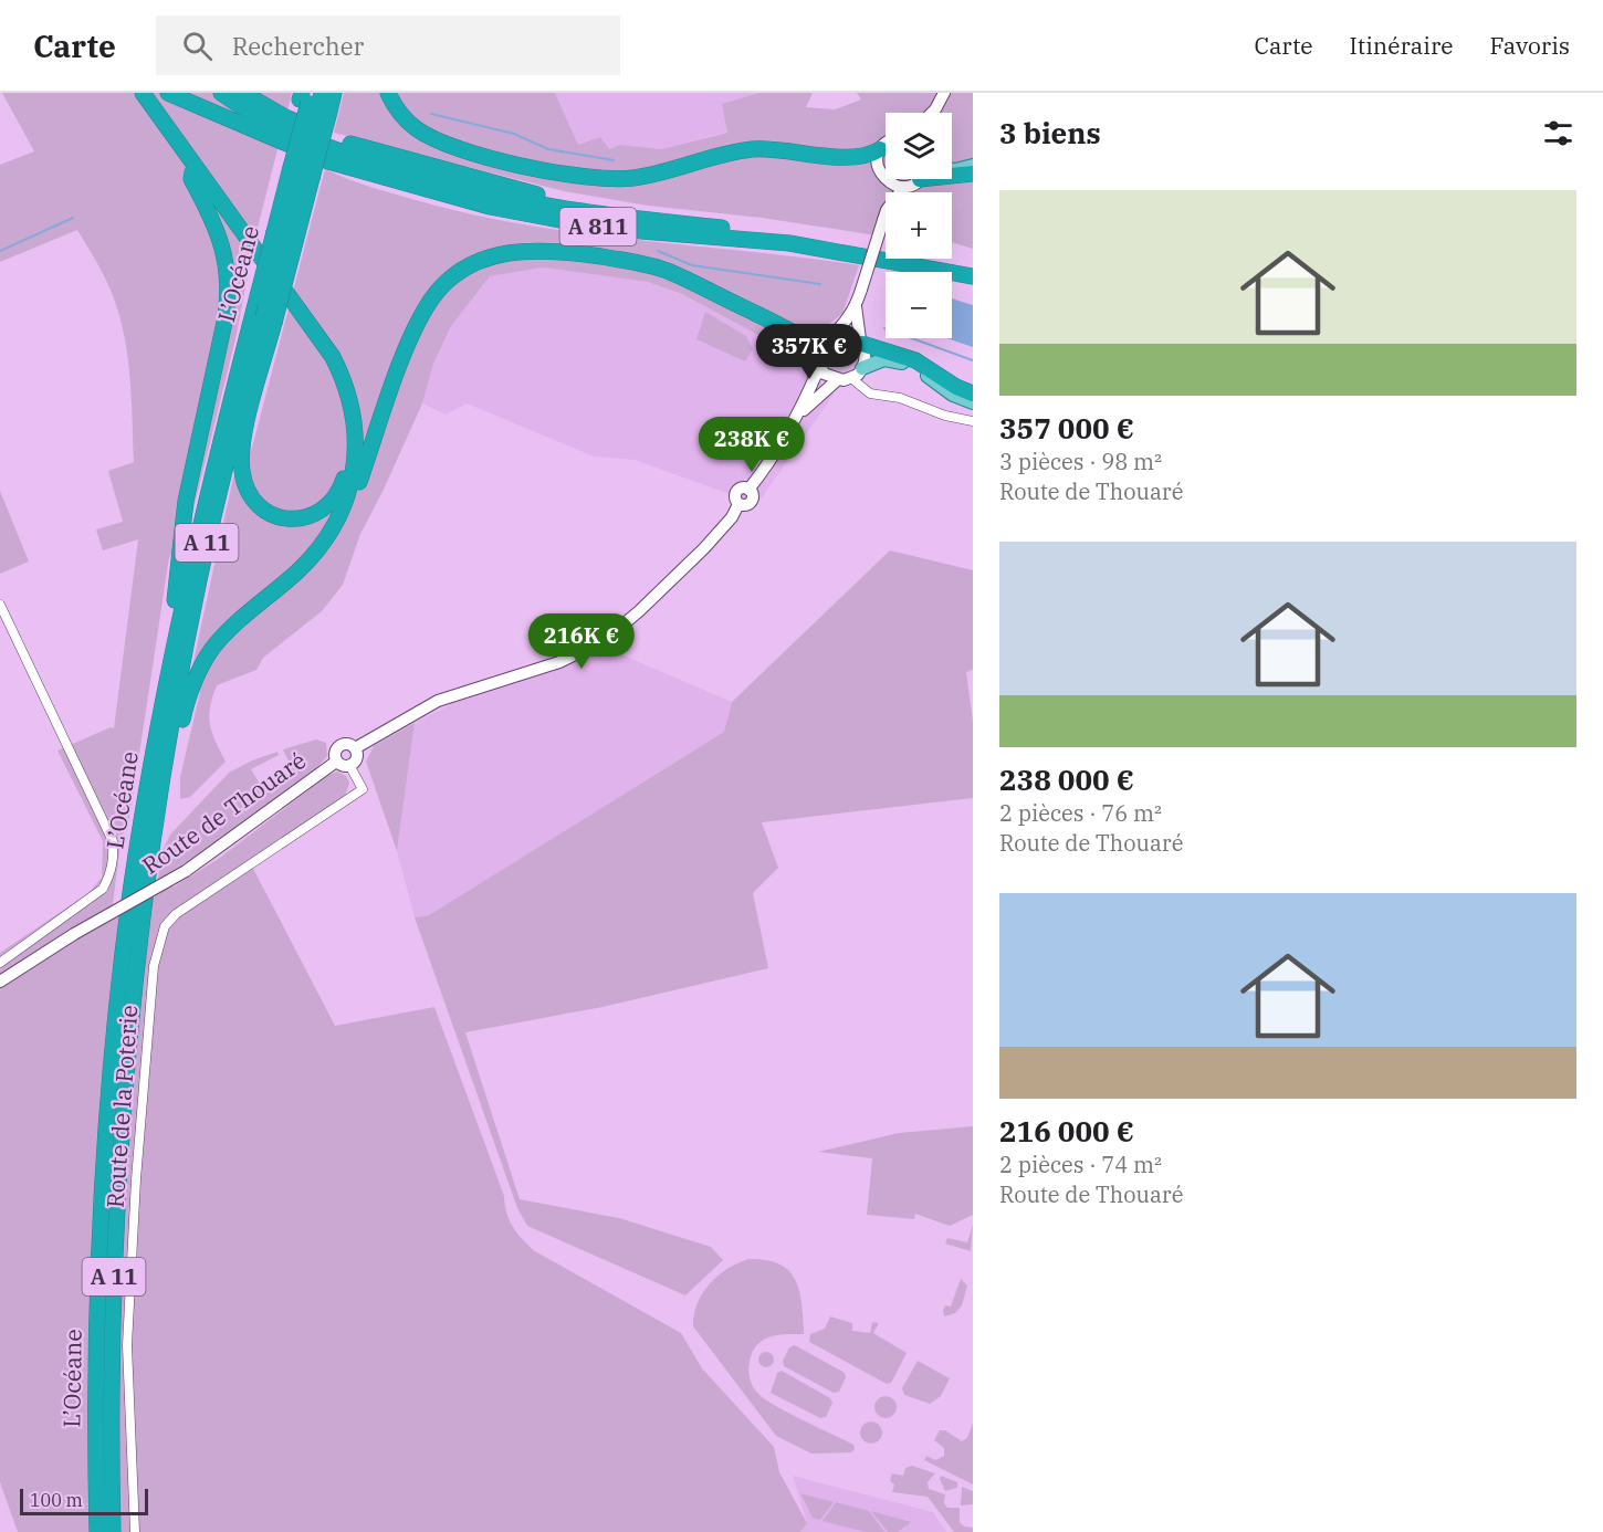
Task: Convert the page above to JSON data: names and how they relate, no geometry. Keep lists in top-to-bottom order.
{
  "streets": {
    "highway": ["A 811", "L’Océane", "A 11"],
    "main road": ["Route de Thouaré"],
    "street": ["Route de la Poterie"]
  },
  "crossings": [
    ["Route de Thouaré", "Route de la Poterie"]
  ],
  "scale_bar": "100 m",
  "page": {
    "header": "Carte",
    "search": "Rechercher",
    "nav": ["Carte", "Itinéraire", "Favoris"],
    "heading": "3 biens",
    "map_buttons": ["+", "−"],
    "list": [
      {
        "name": "357 000 €",
        "note": "3 pièces · 98 m² · Route de Thouaré"
      },
      {
        "name": "238 000 €",
        "note": "2 pièces · 76 m² · Route de Thouaré"
      },
      {
        "name": "216 000 €",
        "note": "2 pièces · 74 m² · Route de Thouaré"
      }
    ],
    "price": ["357K €", "238K €", "216K €"],
    "scale": "100 m"
  }
}
